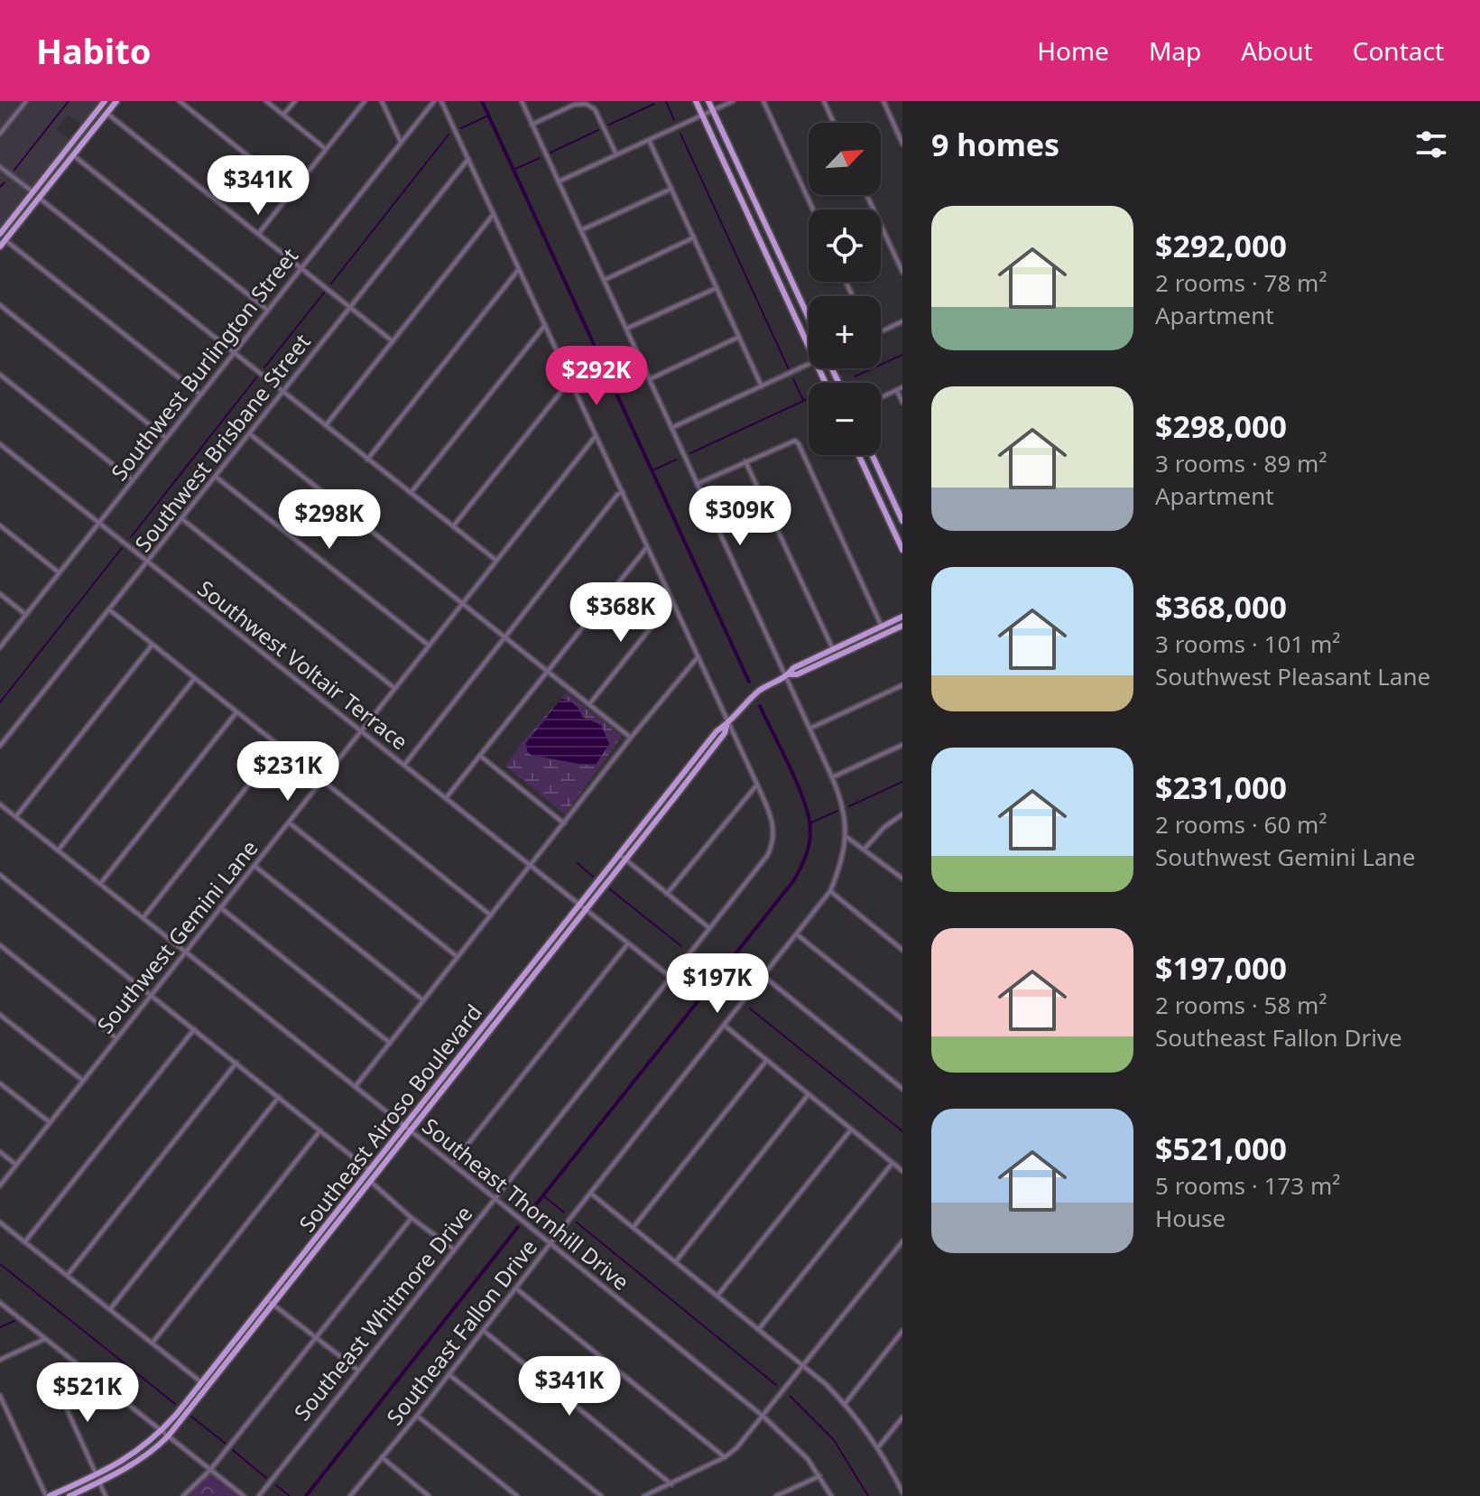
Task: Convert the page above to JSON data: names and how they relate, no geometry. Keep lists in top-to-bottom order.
{
  "streets": {
    "main road": ["Southeast Airoso Boulevard"],
    "street": [
      "Southwest Burlington Street",
      "Southwest Brisbane Street",
      "Southwest Voltair Terrace",
      "Southwest Gemini Lane",
      "Southeast Thornhill Drive",
      "Southeast Whitmore Drive",
      "Southeast Fallon Drive"
    ]
  },
  "crossings": [
    ["Southwest Burlington Street", "Southwest Voltair Terrace"],
    ["Southwest Brisbane Street", "Southwest Voltair Terrace"],
    ["Southwest Brisbane Street", "Southeast Whitmore Drive"],
    ["Southwest Voltair Terrace", "Southwest Gemini Lane"],
    ["Southwest Voltair Terrace", "Southeast Airoso Boulevard"],
    ["Southwest Voltair Terrace", "Southeast Whitmore Drive"],
    ["Southwest Gemini Lane", "Southeast Thornhill Drive"],
    ["Southwest Gemini Lane", "Southeast Whitmore Drive"],
    ["Southeast Airoso Boulevard", "Southeast Thornhill Drive"],
    ["Southeast Airoso Boulevard", "Southeast Whitmore Drive"],
    ["Southeast Thornhill Drive", "Southeast Whitmore Drive"],
    ["Southeast Thornhill Drive", "Southeast Fallon Drive"]
  ],
  "north": "top right",
  "page": {
    "header": "Habito",
    "nav": [
      "Home",
      "Map",
      "About",
      "Contact"
    ],
    "heading": "9 homes",
    "map_buttons": ["+", "−"],
    "price": [
      "$341K",
      "$292K",
      "$309K",
      "$298K",
      "$368K",
      "$231K",
      "$197K",
      "$341K",
      "$521K"
    ],
    "list": [
      {
        "name": "$292,000",
        "note": "2 rooms · 78 m² · Apartment"
      },
      {
        "name": "$298,000",
        "note": "3 rooms · 89 m² · Apartment"
      },
      {
        "name": "$368,000",
        "note": "3 rooms · 101 m² · Southwest Pleasant Lane"
      },
      {
        "name": "$231,000",
        "note": "2 rooms · 60 m² · Southwest Gemini Lane"
      },
      {
        "name": "$197,000",
        "note": "2 rooms · 58 m² · Southeast Fallon Drive"
      },
      {
        "name": "$521,000",
        "note": "5 rooms · 173 m² · House"
      }
    ]
  }
}
